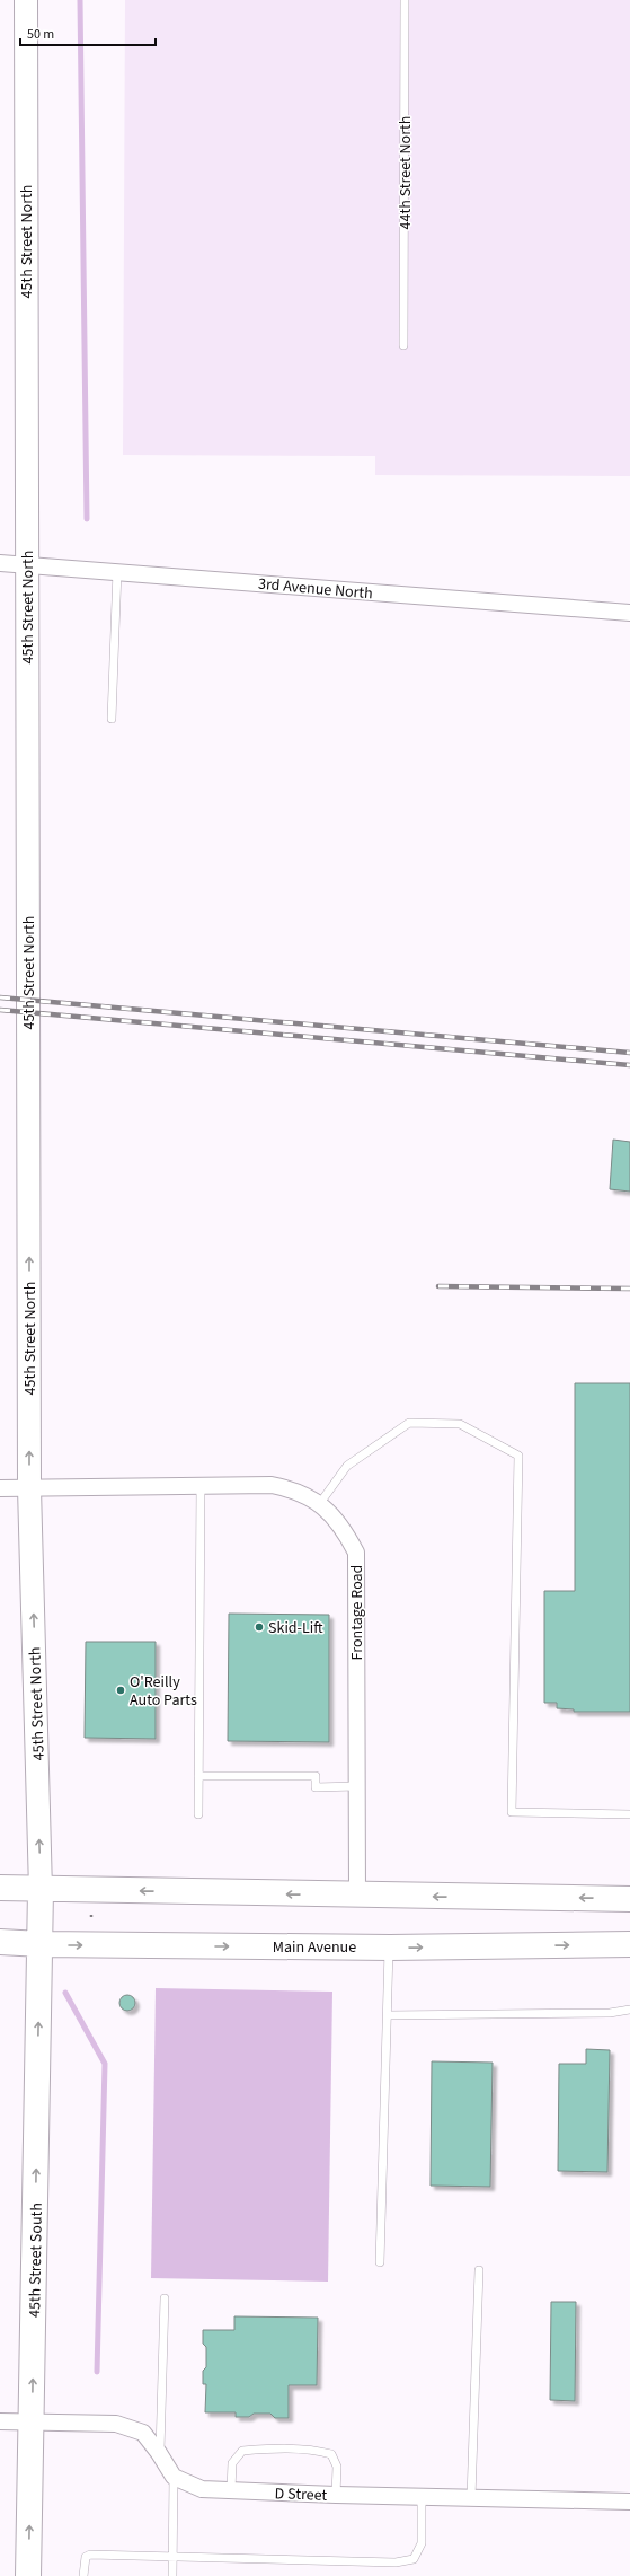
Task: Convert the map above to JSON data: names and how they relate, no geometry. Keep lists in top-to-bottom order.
{
  "streets": {
    "main road": ["45th Street North", "Main Avenue", "45th Street South"],
    "street": ["3rd Avenue North", "Frontage Road", "D Street"],
    "lane": ["44th Street North"]
  },
  "crossings": [
    ["45th Street North", "3rd Avenue North"],
    ["45th Street North", "Frontage Road"],
    ["45th Street North", "Main Avenue"],
    ["45th Street North", "45th Street South"],
    ["Main Avenue", "45th Street South"]
  ],
  "one_way": ["45th Street North", "45th Street South"],
  "places": ["Skid-Lift", "O'Reilly Auto Parts"],
  "scale_bar": "50 m"
}
